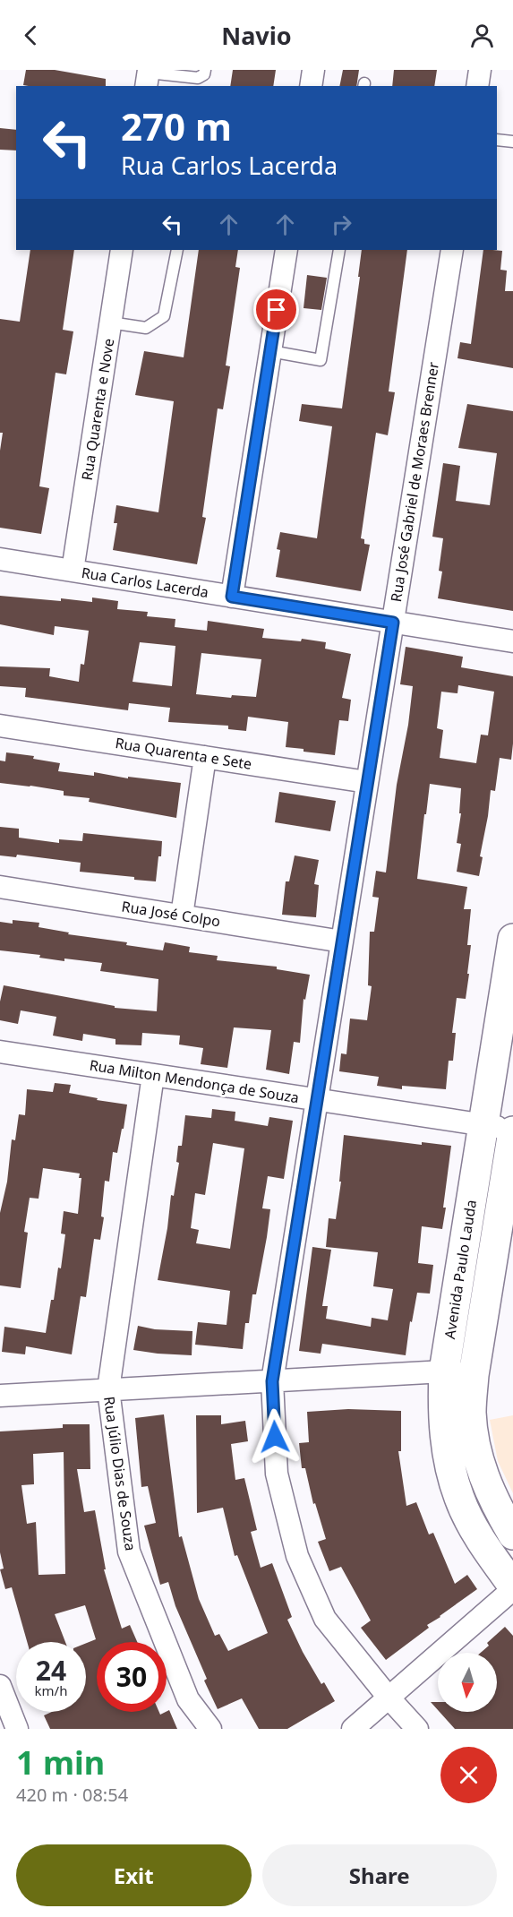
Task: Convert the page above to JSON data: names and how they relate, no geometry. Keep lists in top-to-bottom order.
{
  "streets": {
    "main road": ["Avenida Paulo Lauda"],
    "street": [
      "Rua Quarenta e Nove",
      "Rua José Gabriel de Moraes Brenner",
      "Rua Carlos Lacerda",
      "Rua Quarenta e Sete",
      "Rua José Colpo",
      "Rua Milton Mendonça de Souza",
      "Rua Júlio Dias de Souza"
    ]
  },
  "crossings": [
    ["Rua Quarenta e Nove", "Rua Carlos Lacerda"],
    ["Rua José Gabriel de Moraes Brenner", "Rua Carlos Lacerda"],
    ["Rua José Gabriel de Moraes Brenner", "Rua Quarenta e Sete"],
    ["Rua José Gabriel de Moraes Brenner", "Rua José Colpo"],
    ["Rua José Gabriel de Moraes Brenner", "Rua Milton Mendonça de Souza"],
    ["Rua Milton Mendonça de Souza", "Avenida Paulo Lauda"],
    ["Rua Milton Mendonça de Souza", "Rua Júlio Dias de Souza"]
  ],
  "north": "bottom",
  "page": {
    "header": "Navio",
    "turn": ["270 m", "Rua Carlos Lacerda"],
    "speed": "24 km/h",
    "limit": "30",
    "heading": ["1 min", "420 m · 08:54"],
    "buttons": ["Exit", "Share"]
  }
}
